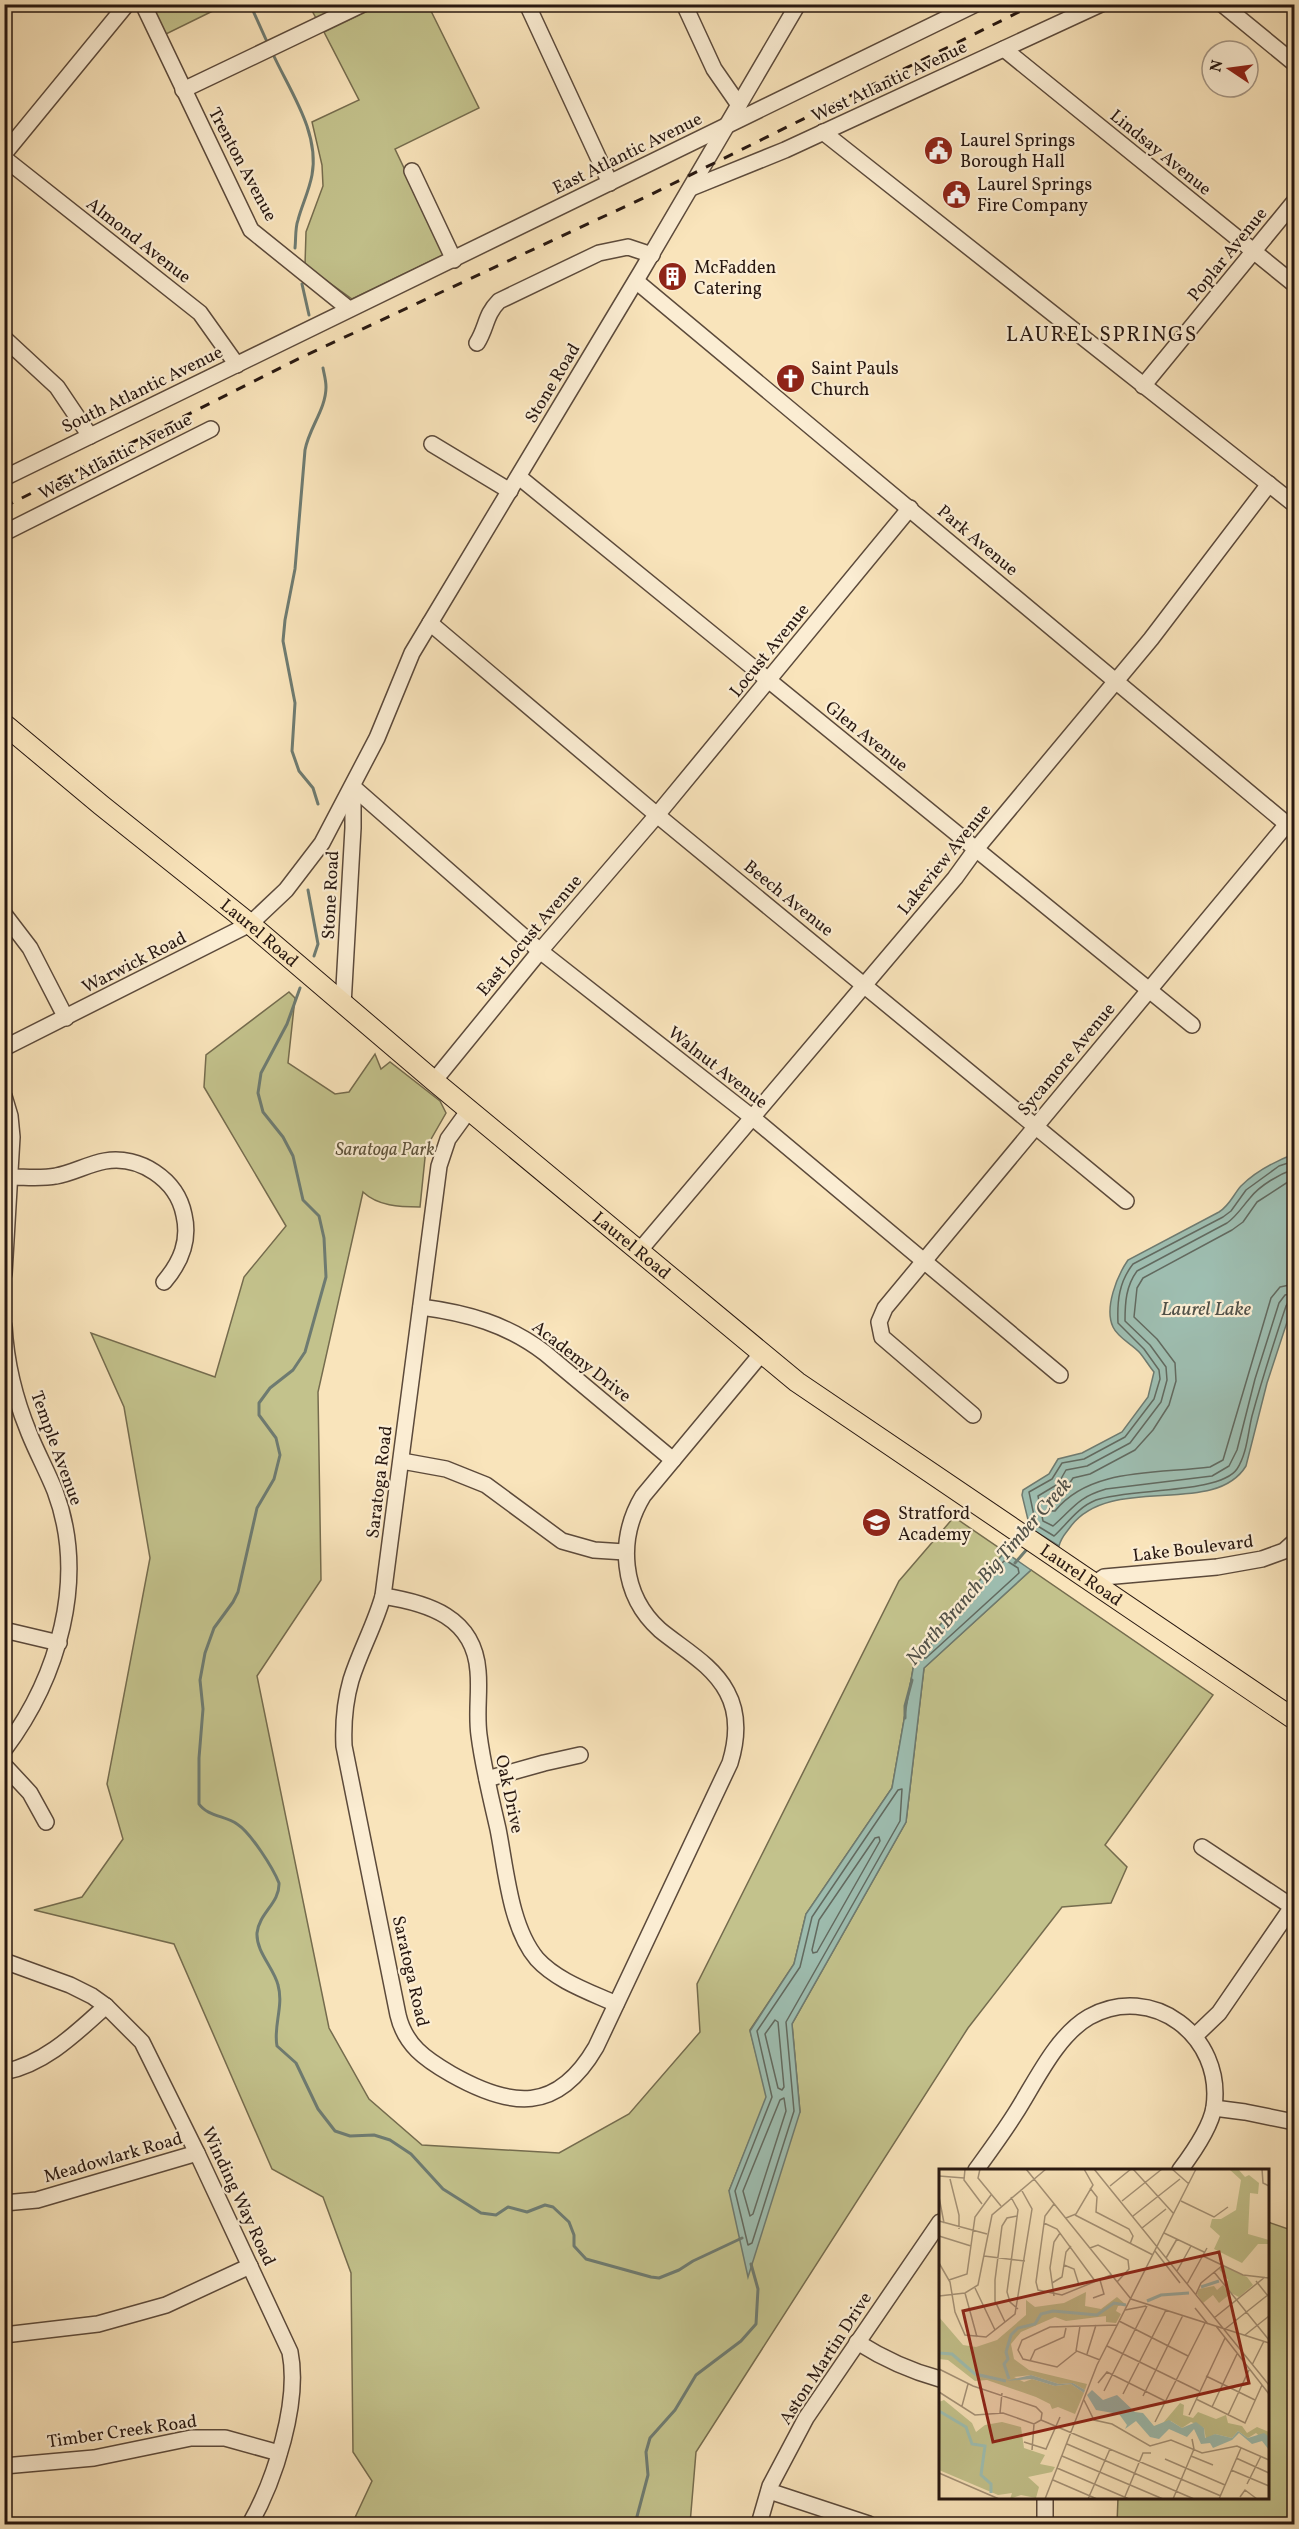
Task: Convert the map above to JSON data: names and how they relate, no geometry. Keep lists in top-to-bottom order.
{
  "streets": {
    "main road": ["Laurel Road"],
    "street": [
      "West Atlantic Avenue",
      "Lindsay Avenue",
      "East Atlantic Avenue",
      "Trenton Avenue",
      "Almond Avenue",
      "Poplar Avenue",
      "Stone Road",
      "South Atlantic Avenue",
      "Park Avenue",
      "Locust Avenue",
      "Glen Avenue",
      "Lakeview Avenue",
      "Beech Avenue",
      "East Locust Avenue",
      "Warwick Road",
      "Sycamore Avenue",
      "Walnut Avenue",
      "Academy Drive",
      "Temple Avenue",
      "Saratoga Road",
      "Lake Boulevard",
      "Oak Drive",
      "Meadowlark Road",
      "Winding Way Road",
      "Aston Martin Drive",
      "Timber Creek Road"
    ]
  },
  "crossings": [
    ["West Atlantic Avenue", "Lindsay Avenue"],
    ["West Atlantic Avenue", "Stone Road"],
    ["Lindsay Avenue", "Poplar Avenue"],
    ["East Atlantic Avenue", "Trenton Avenue"],
    ["East Atlantic Avenue", "Stone Road"],
    ["East Atlantic Avenue", "South Atlantic Avenue"],
    ["Almond Avenue", "South Atlantic Avenue"],
    ["Stone Road", "Park Avenue"],
    ["Stone Road", "Glen Avenue"],
    ["Stone Road", "Beech Avenue"],
    ["Stone Road", "Laurel Road"],
    ["Stone Road", "Warwick Road"],
    ["Stone Road", "Walnut Avenue"],
    ["Park Avenue", "Locust Avenue"],
    ["Park Avenue", "Lakeview Avenue"],
    ["Park Avenue", "Sycamore Avenue"],
    ["Locust Avenue", "Glen Avenue"],
    ["Locust Avenue", "Beech Avenue"],
    ["Locust Avenue", "East Locust Avenue"],
    ["Glen Avenue", "Lakeview Avenue"],
    ["Glen Avenue", "Sycamore Avenue"],
    ["Lakeview Avenue", "Beech Avenue"],
    ["Lakeview Avenue", "Laurel Road"],
    ["Lakeview Avenue", "Walnut Avenue"],
    ["Beech Avenue", "East Locust Avenue"],
    ["Beech Avenue", "Sycamore Avenue"],
    ["Laurel Road", "East Locust Avenue"],
    ["Laurel Road", "Warwick Road"],
    ["Laurel Road", "Saratoga Road"],
    ["Laurel Road", "Lake Boulevard"],
    ["East Locust Avenue", "Walnut Avenue"],
    ["Sycamore Avenue", "Walnut Avenue"],
    ["Academy Drive", "Saratoga Road"],
    ["Saratoga Road", "Oak Drive"],
    ["Meadowlark Road", "Winding Way Road"],
    ["Winding Way Road", "Timber Creek Road"]
  ],
  "districts": ["LAUREL SPRINGS"],
  "water": ["Laurel Lake", "North Branch Big Timber Creek"],
  "parks": ["Saratoga Park"],
  "places": {
    "public building": ["Laurel Springs Borough Hall", "Laurel Springs Fire Company"],
    "building": ["McFadden Catering"],
    "church": ["Saint Pauls Church"],
    "school or university": ["Stratford Academy"]
  },
  "north": "left"
}
